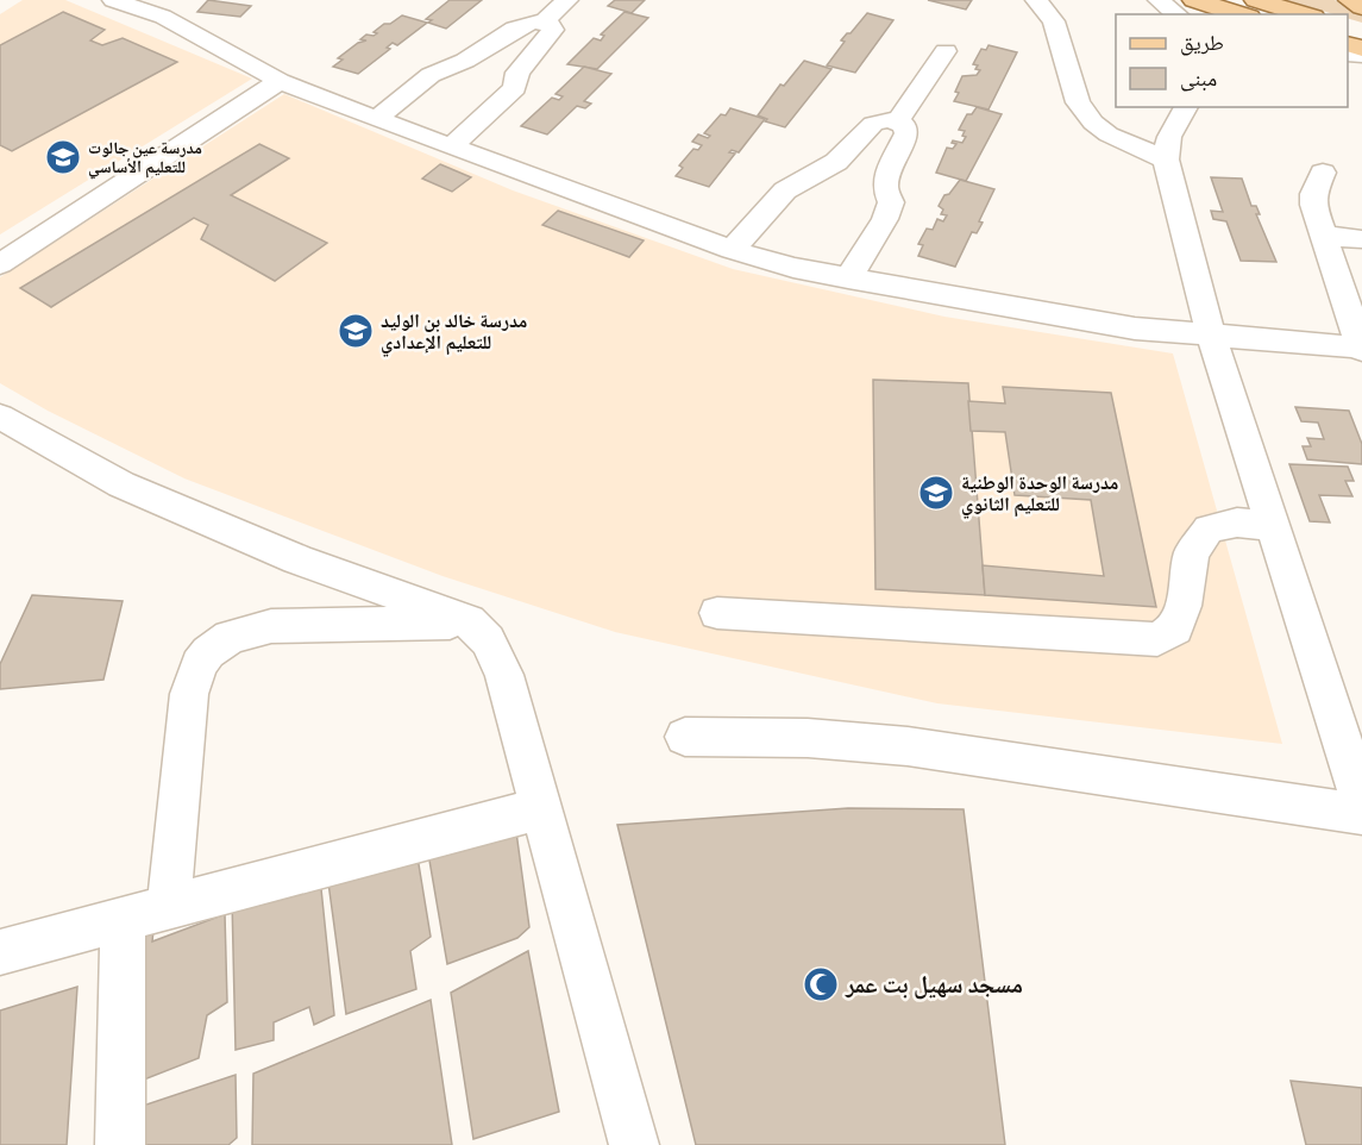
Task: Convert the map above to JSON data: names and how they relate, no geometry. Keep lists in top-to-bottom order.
{
  "places": {
    "school or university": ["مدرسة عين جالوت للتعليم الأساسي", "مدرسة خالد بن الوليد للتعليم الإعدادي", "مدرسة الوحدة الوطنية للتعليم الثانوي"],
    "mosque": ["مسجد سهيل بت عمر"]
  },
  "legend": ["طريق", "مبنى"]
}
